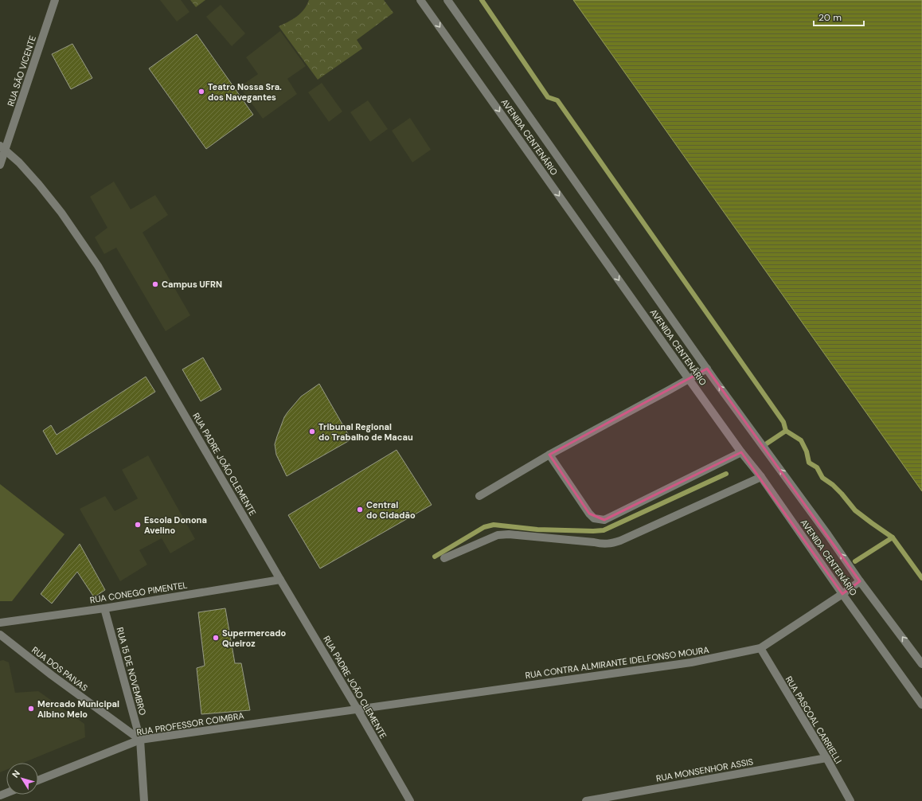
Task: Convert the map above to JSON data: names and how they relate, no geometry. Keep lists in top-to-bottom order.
{
  "streets": {
    "street": [
      "RUA SÃO VICENTE",
      "AVENIDA CENTENÁRIO",
      "RUA PADRE JOÃO CLEMENTE",
      "RUA CONEGO PIMENTEL",
      "RUA CONTRA ALMIRANTE IDELFONSO MOURA",
      "RUA DOS PAIVAS",
      "RUA 15 DE NOVEMBRO",
      "RUA PASCOAL CARRIELLI",
      "RUA PROFESSOR COIMBRA",
      "RUA MONSENHOR ASSIS"
    ]
  },
  "crossings": [
    ["RUA SÃO VICENTE", "RUA PADRE JOÃO CLEMENTE"],
    ["AVENIDA CENTENÁRIO", "RUA CONTRA ALMIRANTE IDELFONSO MOURA"],
    ["RUA PADRE JOÃO CLEMENTE", "RUA CONEGO PIMENTEL"],
    ["RUA PADRE JOÃO CLEMENTE", "RUA CONTRA ALMIRANTE IDELFONSO MOURA"],
    ["RUA PADRE JOÃO CLEMENTE", "RUA PROFESSOR COIMBRA"],
    ["RUA CONEGO PIMENTEL", "RUA 15 DE NOVEMBRO"],
    ["RUA CONTRA ALMIRANTE IDELFONSO MOURA", "RUA PASCOAL CARRIELLI"],
    ["RUA CONTRA ALMIRANTE IDELFONSO MOURA", "RUA PROFESSOR COIMBRA"],
    ["RUA DOS PAIVAS", "RUA 15 DE NOVEMBRO"],
    ["RUA DOS PAIVAS", "RUA PROFESSOR COIMBRA"],
    ["RUA 15 DE NOVEMBRO", "RUA PROFESSOR COIMBRA"],
    ["RUA PASCOAL CARRIELLI", "RUA MONSENHOR ASSIS"]
  ],
  "places": [
    "Teatro Nossa Sra. dos Navegantes",
    "Campus UFRN",
    "Tribunal Regional do Trabalho de Macau",
    "Central do Cidadão",
    "Escola Donona Avelino",
    "Supermercado Queiroz",
    "Mercado Municipal Albino Melo"
  ],
  "scale_bar": "20 m",
  "north": "top left"
}
